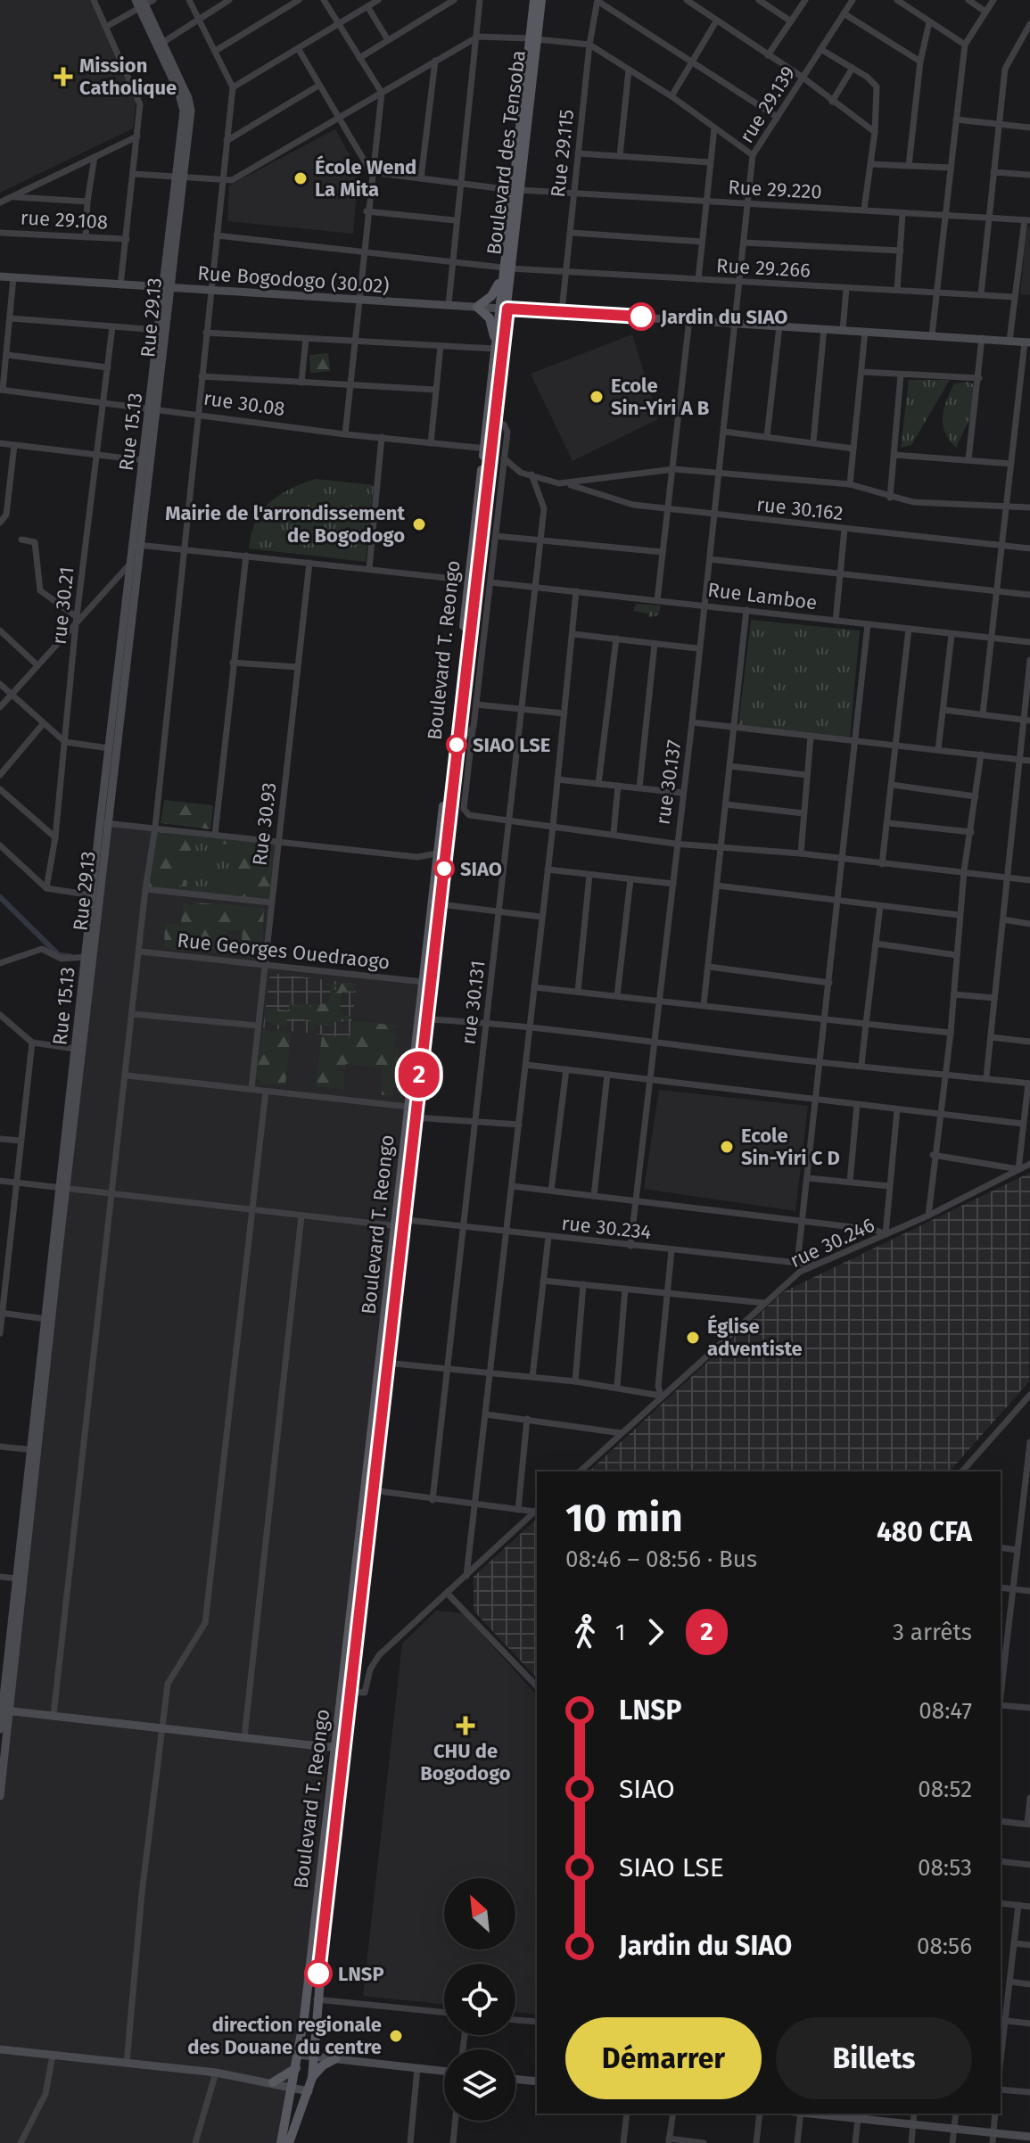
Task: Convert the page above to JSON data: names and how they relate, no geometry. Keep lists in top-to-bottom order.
{
  "streets": {
    "main road": [
      "Boulevard des Tensoba",
      "Rue Bogodogo (30.02)",
      "Rue 29.13",
      "Rue 15.13",
      "Boulevard T. Reongo"
    ],
    "street": [
      "rue 29.139",
      "Rue 29.115",
      "Rue 29.220",
      "rue 29.108",
      "Rue 29.266",
      "rue 30.08",
      "rue 30.162",
      "Rue Lamboe",
      "rue 30.21",
      "rue 30.137",
      "Rue 30.93",
      "Rue Georges Ouedraogo",
      "rue 30.131",
      "rue 30.234",
      "rue 30.246"
    ]
  },
  "crossings": [
    ["rue 29.139", "Rue 29.220"],
    ["rue 29.139", "Rue 29.266"],
    ["rue 29.139", "Rue Bogodogo (30.02)"],
    ["rue 29.139", "rue 30.137"],
    ["Boulevard des Tensoba", "Rue 29.220"],
    ["Boulevard des Tensoba", "Rue 29.266"],
    ["Boulevard des Tensoba", "Rue Bogodogo (30.02)"],
    ["Boulevard des Tensoba", "Boulevard T. Reongo"],
    ["Rue 29.115", "Rue 29.220"],
    ["Rue 29.115", "Rue 29.266"],
    ["Rue 29.115", "Rue Bogodogo (30.02)"],
    ["Rue Bogodogo (30.02)", "Rue 29.13"],
    ["Rue Bogodogo (30.02)", "Rue 15.13"],
    ["Rue Bogodogo (30.02)", "Boulevard T. Reongo"],
    ["Rue Bogodogo (30.02)", "rue 30.137"],
    ["Rue 29.13", "rue 30.08"],
    ["Rue 29.13", "Rue 15.13"],
    ["Rue 29.13", "rue 30.234"],
    ["rue 30.08", "Rue 15.13"],
    ["rue 30.08", "rue 30.21"],
    ["rue 30.08", "Boulevard T. Reongo"],
    ["Rue 15.13", "rue 30.234"],
    ["rue 30.162", "rue 30.137"],
    ["rue 30.162", "rue 30.131"],
    ["Rue Lamboe", "rue 30.137"],
    ["Rue Lamboe", "rue 30.131"],
    ["Boulevard T. Reongo", "Rue Georges Ouedraogo"],
    ["Boulevard T. Reongo", "rue 30.234"],
    ["rue 30.137", "rue 30.234"],
    ["Rue 30.93", "Rue Georges Ouedraogo"],
    ["rue 30.131", "rue 30.234"],
    ["rue 30.234", "rue 30.246"]
  ],
  "places": {
    "health": ["Mission Catholique", "CHU de Bogodogo"],
    "other": [
      "École Wend La Mita",
      "Jardin du SIAO",
      "Ecole Sin-Yiri A B",
      "Mairie de l'arrondissement de Bogodogo",
      "SIAO LSE",
      "SIAO",
      "Ecole Sin-Yiri C D",
      "Église adventiste",
      "LNSP",
      "direction regionale des Douane du centre"
    ]
  },
  "lines": ["bus line 2"],
  "north": "top left",
  "page": {
    "on_map": "2",
    "heading": ["10 min", "08:46 – 08:56 · Bus", "480 CFA"],
    "legs": ["1", "2", "3 arrêts"],
    "list": [
      {
        "name": "LNSP",
        "value": "08:47"
      },
      {
        "name": "SIAO",
        "value": "08:52"
      },
      {
        "name": "SIAO LSE",
        "value": "08:53"
      },
      {
        "name": "Jardin du SIAO",
        "value": "08:56"
      }
    ],
    "buttons": ["Démarrer", "Billets"]
  }
}
